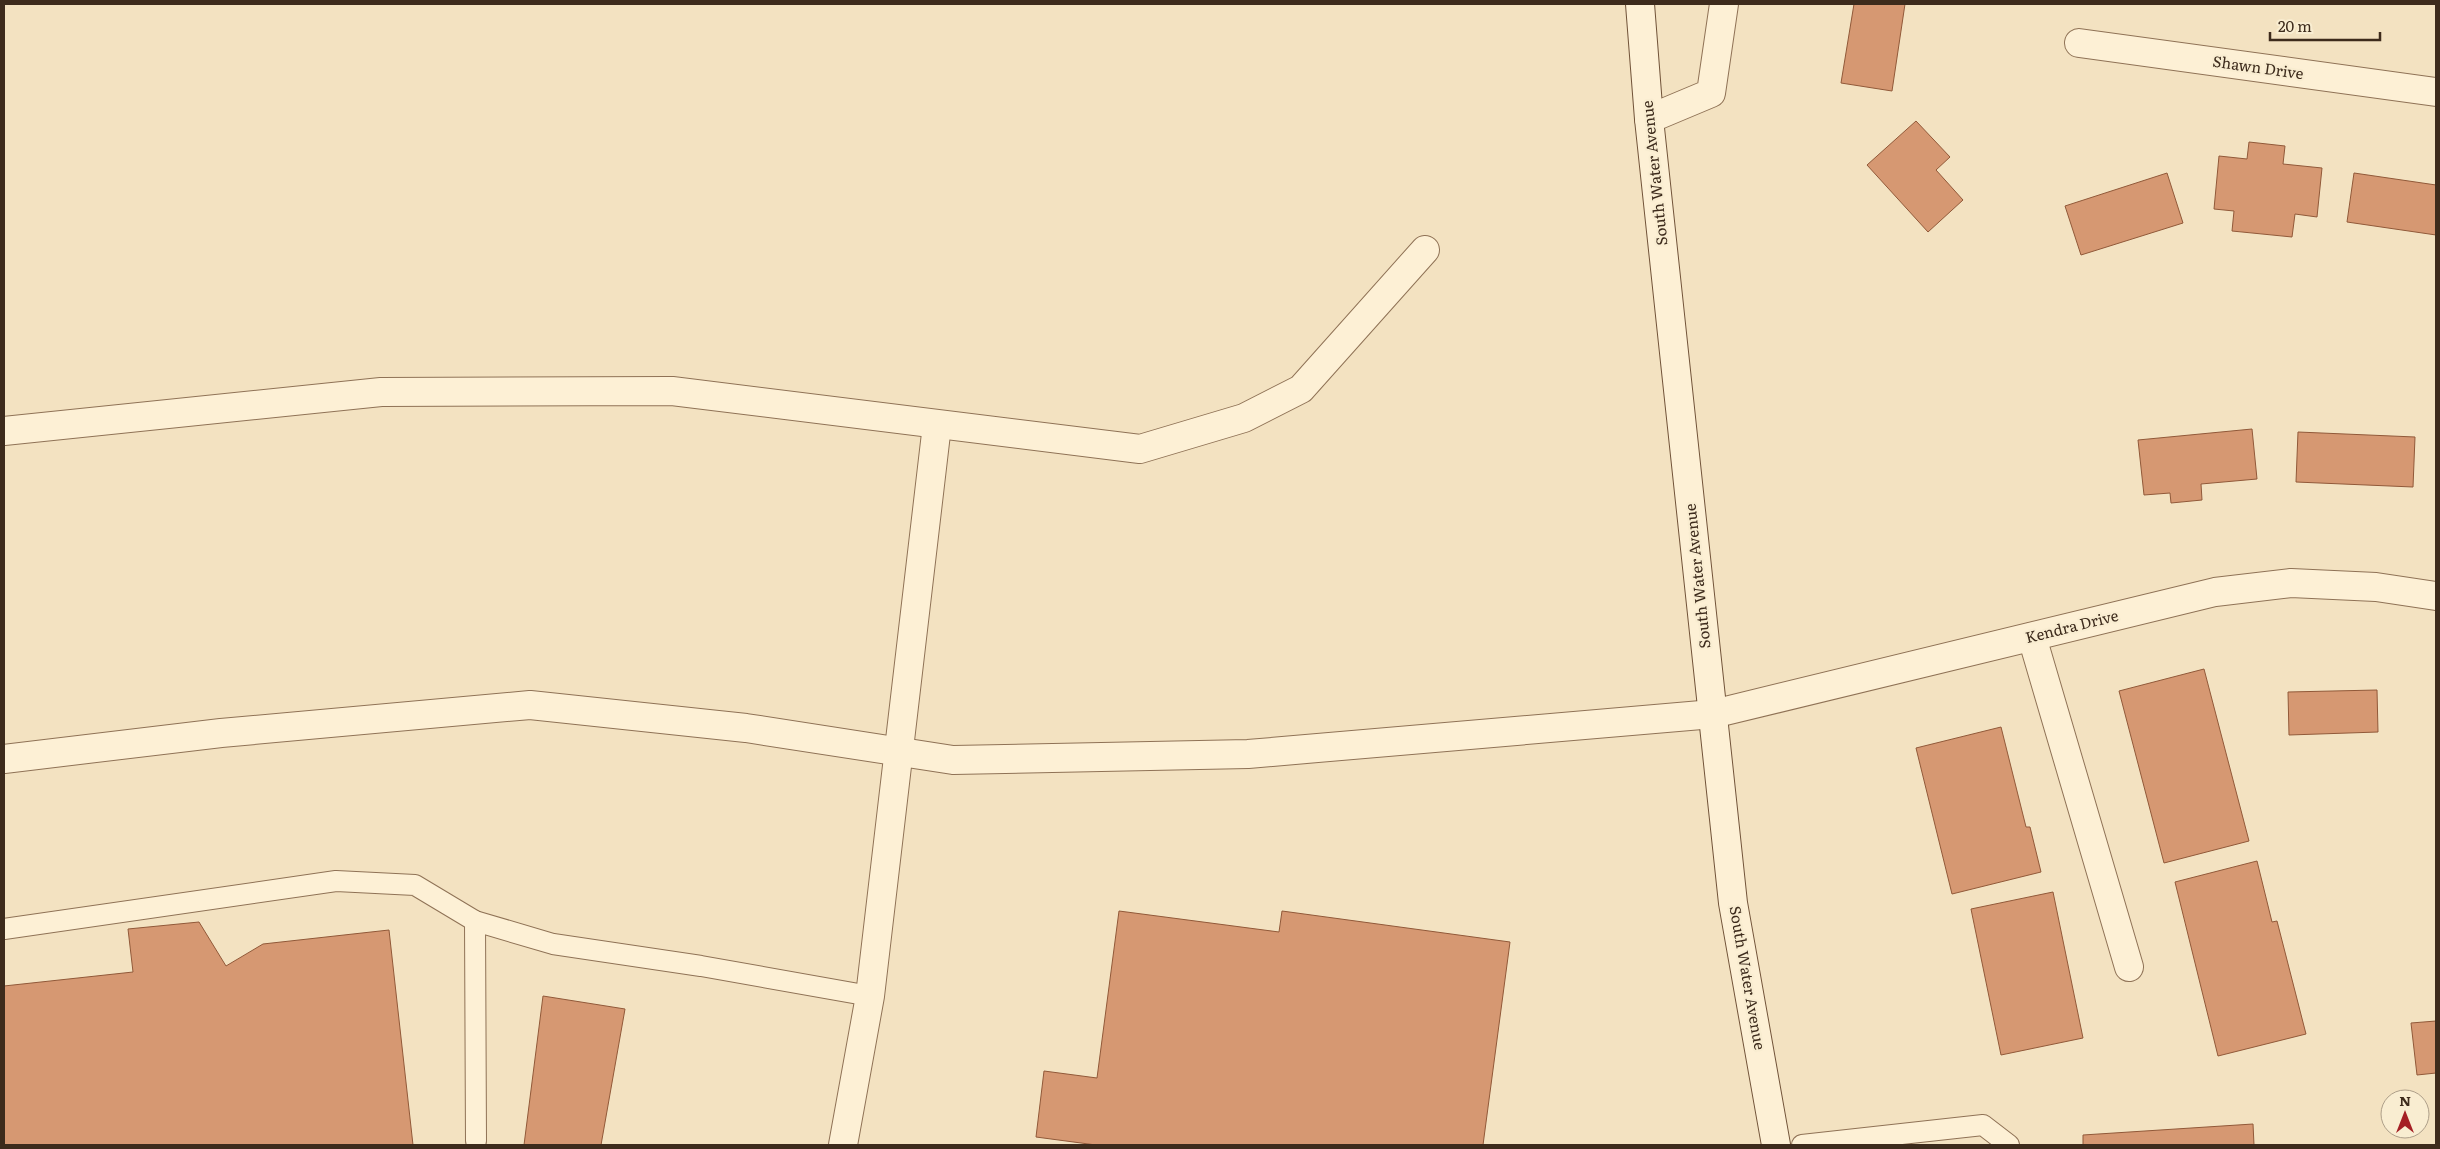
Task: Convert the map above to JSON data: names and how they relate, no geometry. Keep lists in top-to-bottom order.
{
  "streets": {
    "street": ["Shawn Drive", "South Water Avenue", "Kendra Drive"]
  },
  "crossings": [
    ["South Water Avenue", "Kendra Drive"]
  ],
  "scale_bar": "20 m",
  "north": "top"
}
